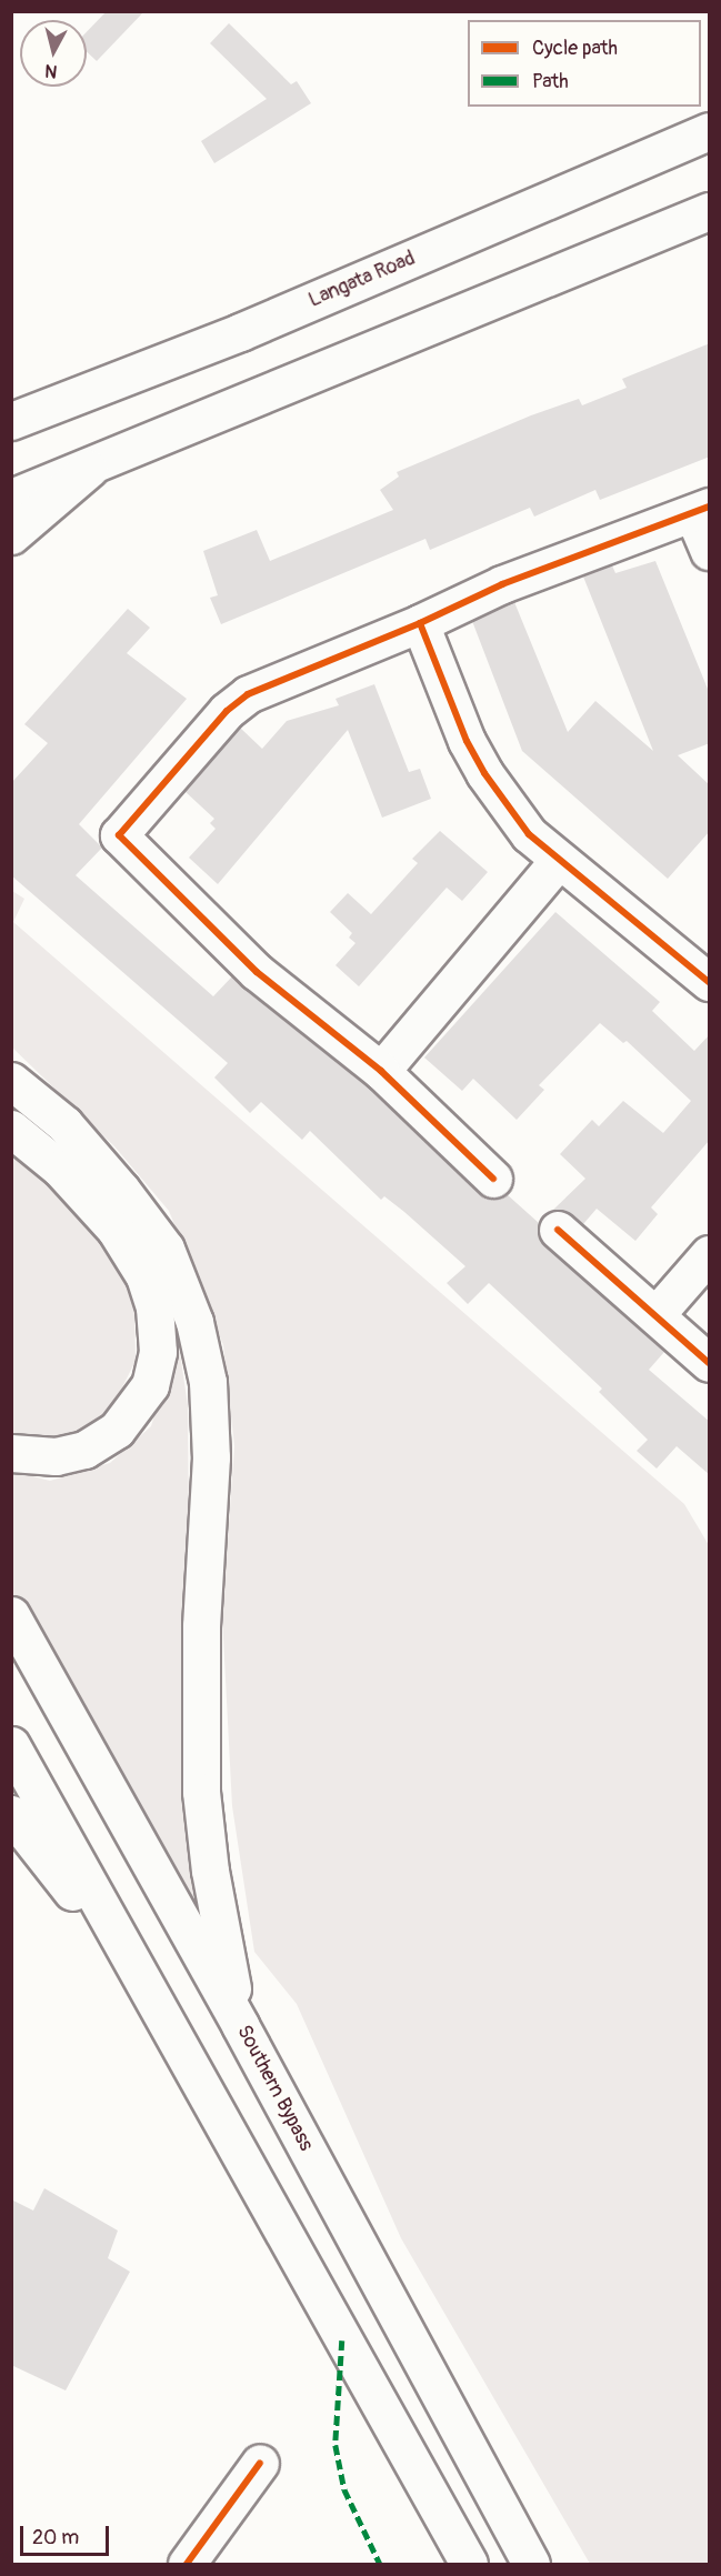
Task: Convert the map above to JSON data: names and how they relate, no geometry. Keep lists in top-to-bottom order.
{
  "streets": {
    "main road": ["Langata Road", "Southern Bypass"]
  },
  "legend": ["Cycle path", "Path"],
  "scale_bar": "20 m",
  "north": "bottom"
}
